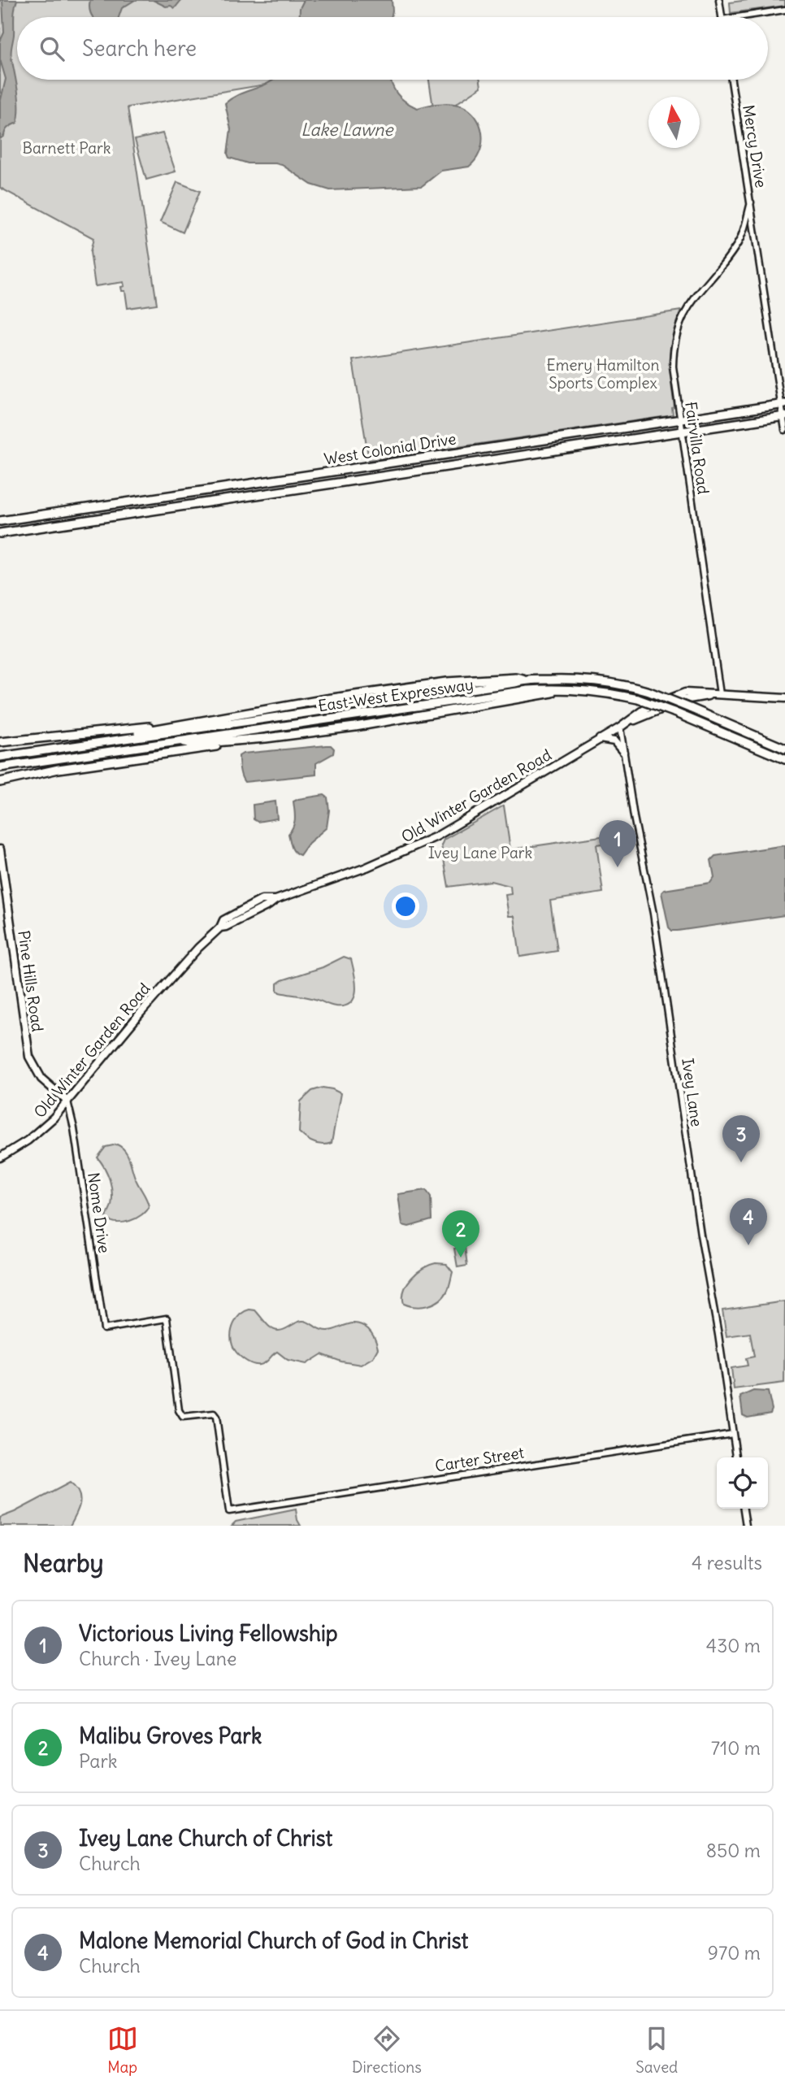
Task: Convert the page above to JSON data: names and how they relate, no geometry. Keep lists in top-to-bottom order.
{
  "streets": {
    "highway": ["West Colonial Drive", "East-West Expressway"],
    "main road": ["Old Winter Garden Road", "Pine Hills Road"],
    "street": [
      "Mercy Drive",
      "Fairvilla Road",
      "Ivey Lane",
      "Nome Drive",
      "Carter Street"
    ]
  },
  "crossings": [
    ["Mercy Drive", "Fairvilla Road"],
    ["Mercy Drive", "West Colonial Drive"],
    ["Fairvilla Road", "West Colonial Drive"],
    ["Fairvilla Road", "Old Winter Garden Road"],
    ["Old Winter Garden Road", "Pine Hills Road"],
    ["Old Winter Garden Road", "Ivey Lane"],
    ["Old Winter Garden Road", "Nome Drive"],
    ["Pine Hills Road", "Nome Drive"],
    ["Ivey Lane", "Carter Street"],
    ["Nome Drive", "Carter Street"]
  ],
  "water": ["Lake Lawne"],
  "parks": ["Barnett Park", "Emery Hamilton Sports Complex", "Ivey Lane Park"],
  "north": "top",
  "page": {
    "search": "Search here",
    "pins": [
      "1",
      "3",
      "4",
      "2"
    ],
    "heading": ["Nearby", "4 results"],
    "list": [
      {
        "mark": "1",
        "name": "Victorious Living Fellowship",
        "note": "Church · Ivey Lane",
        "value": "430 m"
      },
      {
        "mark": "2",
        "name": "Malibu Groves Park",
        "note": "Park",
        "value": "710 m"
      },
      {
        "mark": "3",
        "name": "Ivey Lane Church of Christ",
        "note": "Church",
        "value": "850 m"
      },
      {
        "mark": "4",
        "name": "Malone Memorial Church of God in Christ",
        "note": "Church",
        "value": "970 m"
      }
    ],
    "nav": ["Map", "Directions", "Saved"]
  }
}
